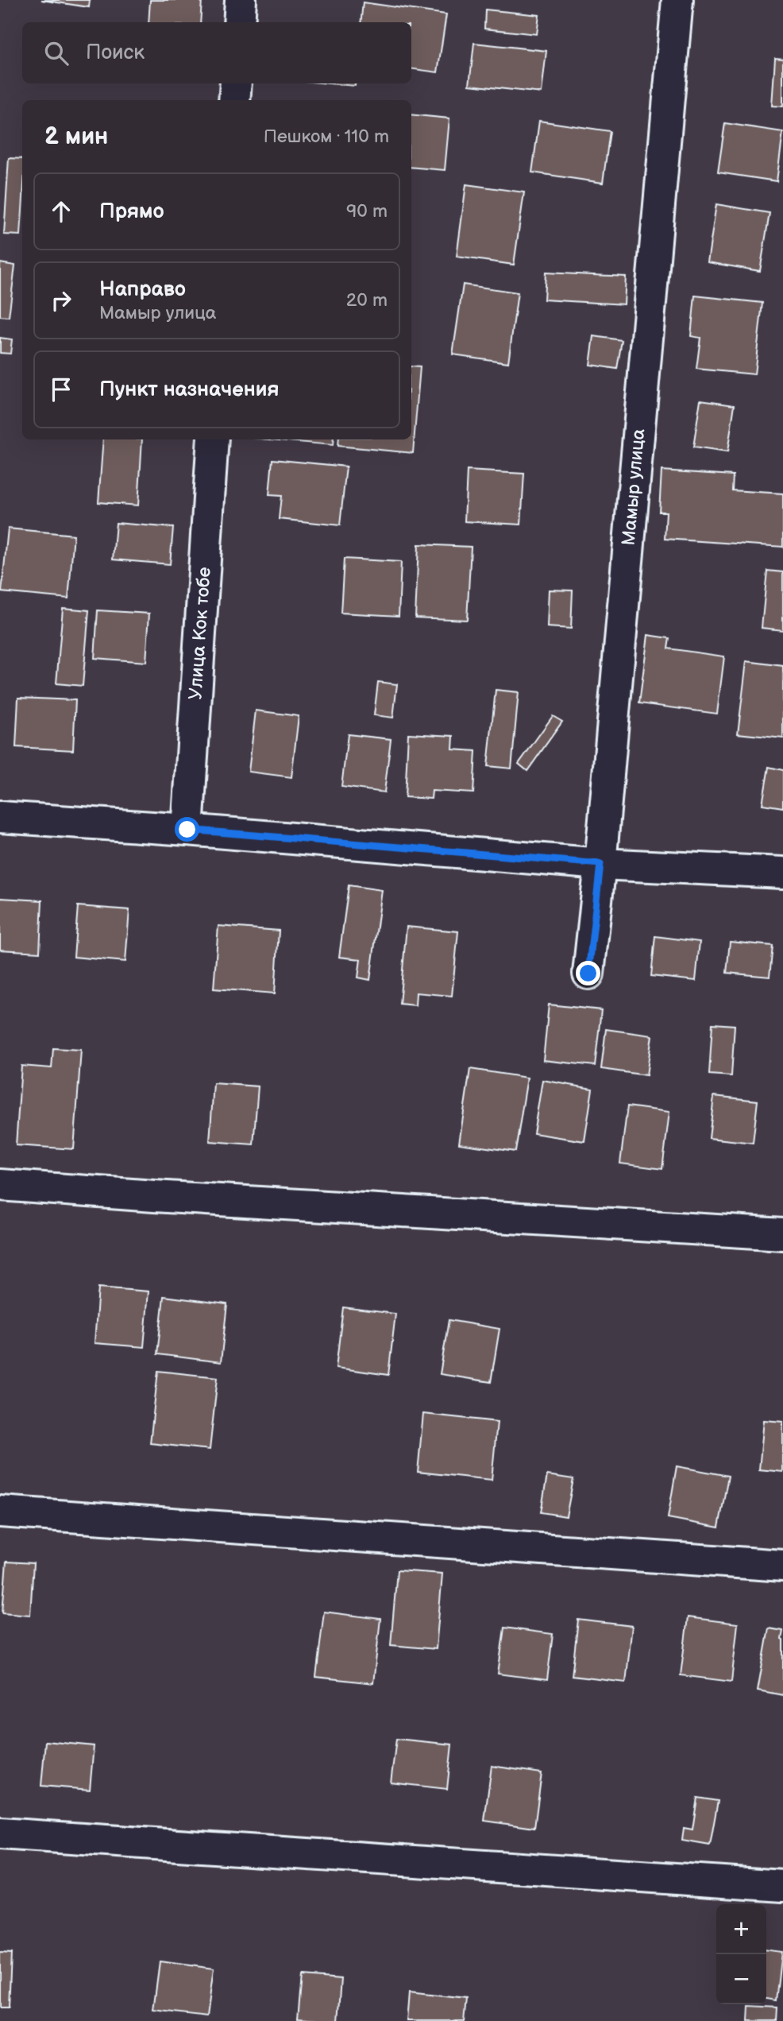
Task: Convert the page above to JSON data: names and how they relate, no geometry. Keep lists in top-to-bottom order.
{
  "streets": {
    "street": ["Мамыр улица", "Улица Кок тобе"]
  },
  "page": {
    "search": "Поиск",
    "heading": ["2 мин", "Пешком · 110 m"],
    "list": [
      ["Прямо", "90 m"],
      ["Направо", "Мамыр улица", "20 m"],
      "Пункт назначения"
    ],
    "map_buttons": ["+", "−"]
  }
}
